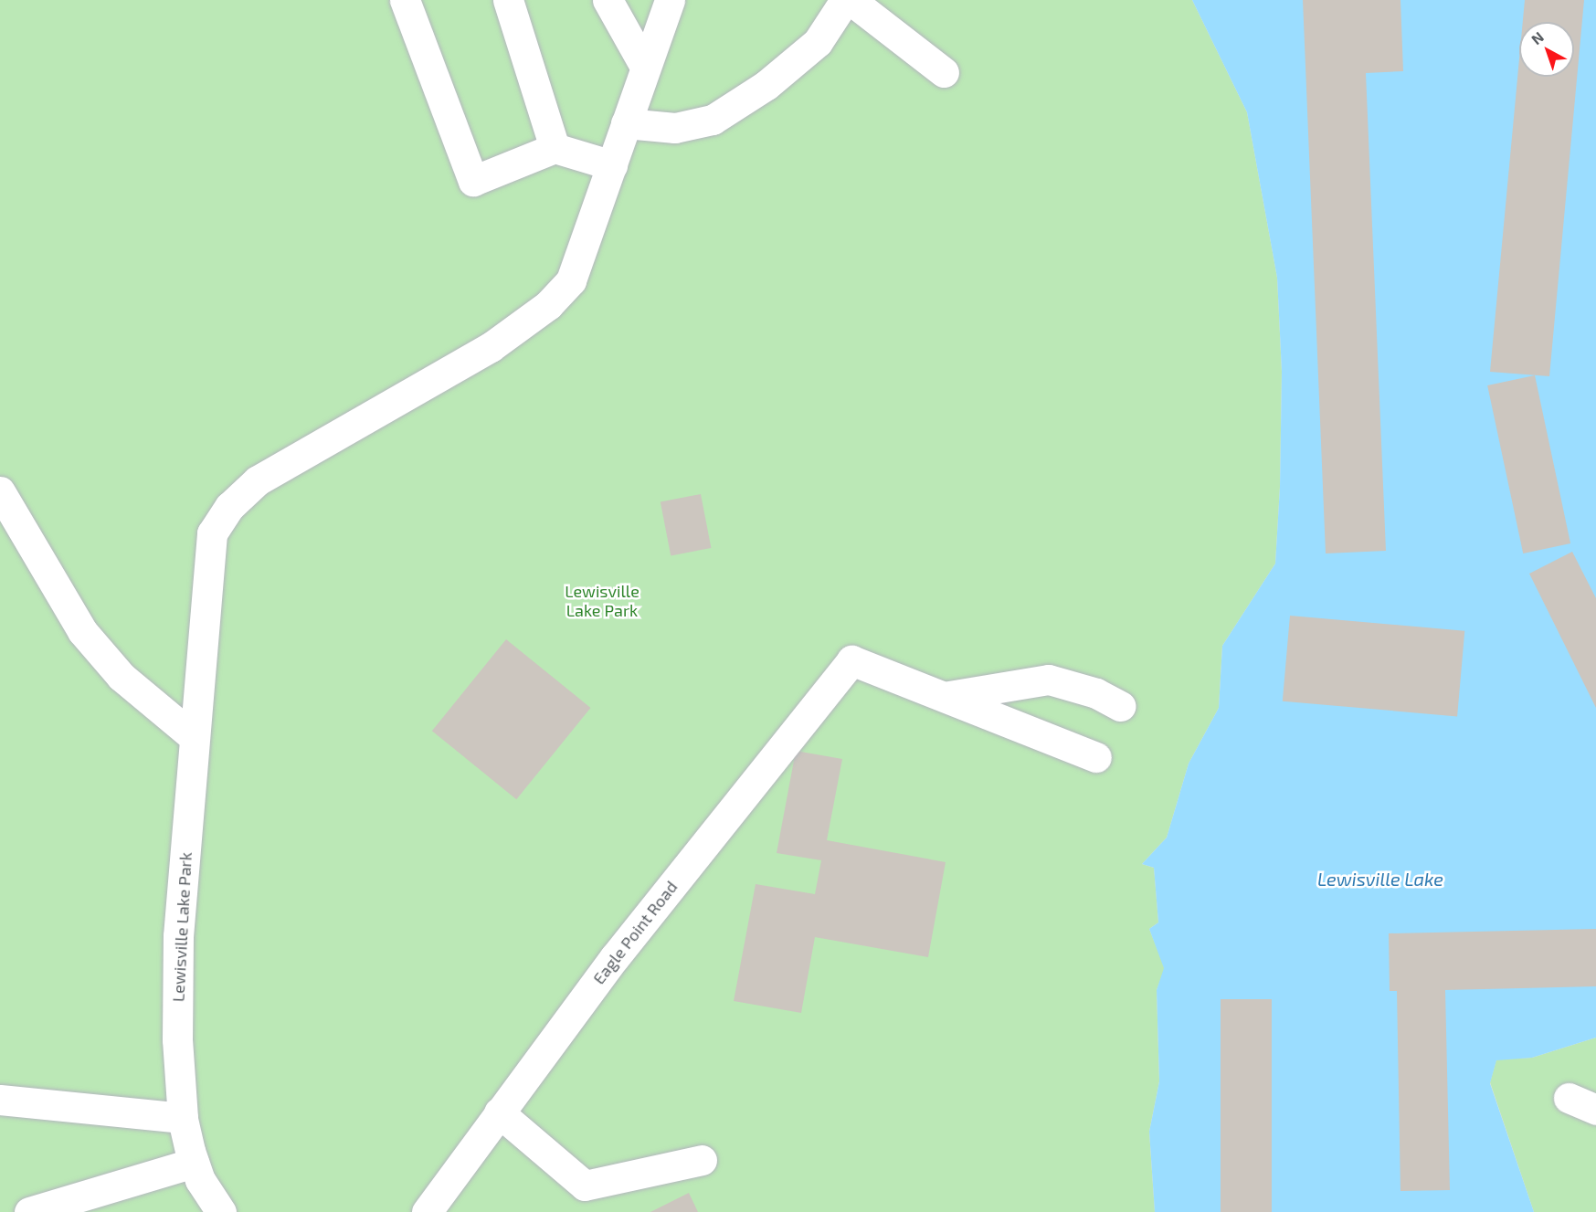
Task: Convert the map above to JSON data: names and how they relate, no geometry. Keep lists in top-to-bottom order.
{
  "streets": {
    "street": ["Lewisville Lake Park", "Eagle Point Road"]
  },
  "water": ["Lewisville Lake"],
  "parks": ["Lewisville Lake Park"],
  "north": "top left"
}
